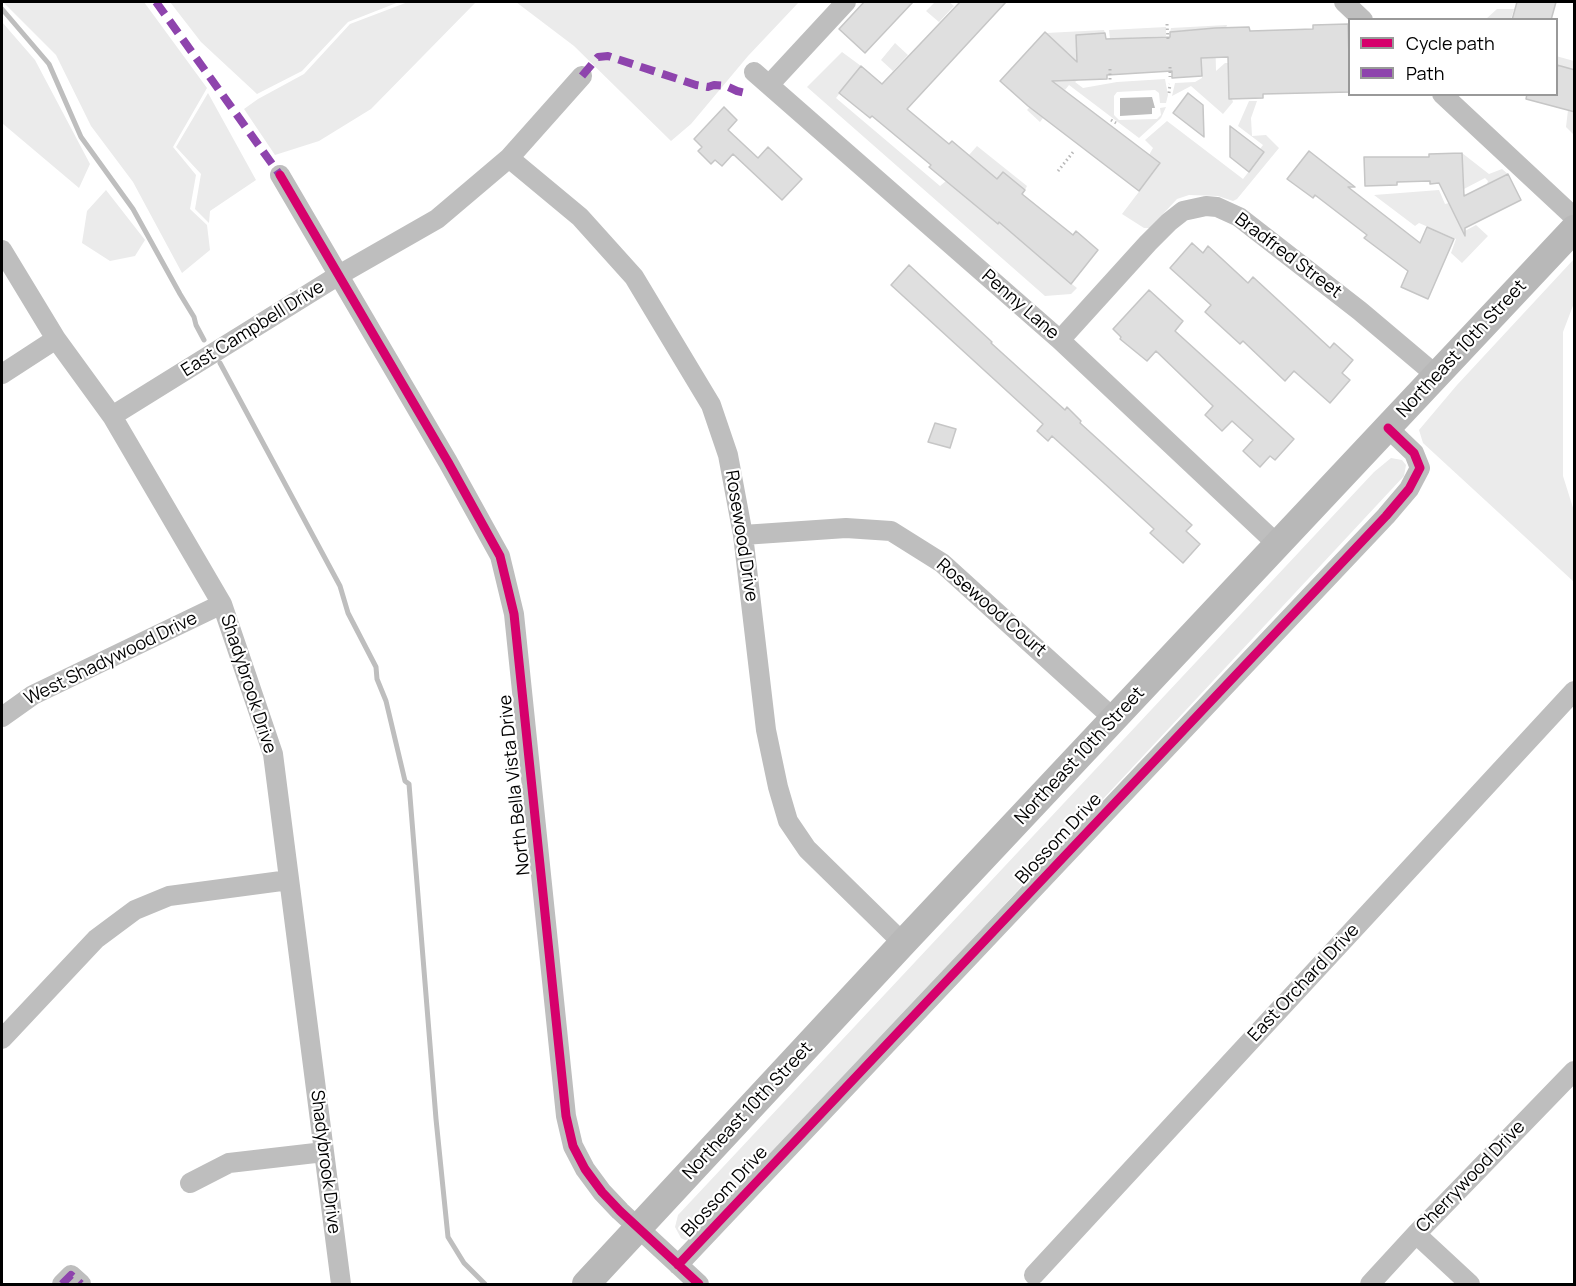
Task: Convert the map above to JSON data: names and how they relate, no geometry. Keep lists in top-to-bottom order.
{
  "streets": {
    "main road": ["Northeast 10th Street"],
    "street": [
      "Bradfred Street",
      "Penny Lane",
      "East Campbell Drive",
      "Rosewood Drive",
      "Rosewood Court",
      "West Shadywood Drive",
      "Shadybrook Drive",
      "North Bella Vista Drive",
      "Blossom Drive",
      "East Orchard Drive",
      "Cherrywood Drive"
    ]
  },
  "crossings": [
    ["Bradfred Street", "Penny Lane"],
    ["Bradfred Street", "Northeast 10th Street"],
    ["Penny Lane", "Northeast 10th Street"],
    ["East Campbell Drive", "Rosewood Drive"],
    ["East Campbell Drive", "Shadybrook Drive"],
    ["East Campbell Drive", "North Bella Vista Drive"],
    ["Northeast 10th Street", "Rosewood Drive"],
    ["Northeast 10th Street", "Rosewood Court"],
    ["Northeast 10th Street", "North Bella Vista Drive"],
    ["Northeast 10th Street", "Blossom Drive"],
    ["Rosewood Drive", "Rosewood Court"],
    ["West Shadywood Drive", "Shadybrook Drive"],
    ["North Bella Vista Drive", "Blossom Drive"]
  ],
  "legend": ["Cycle path", "Path"]
}
